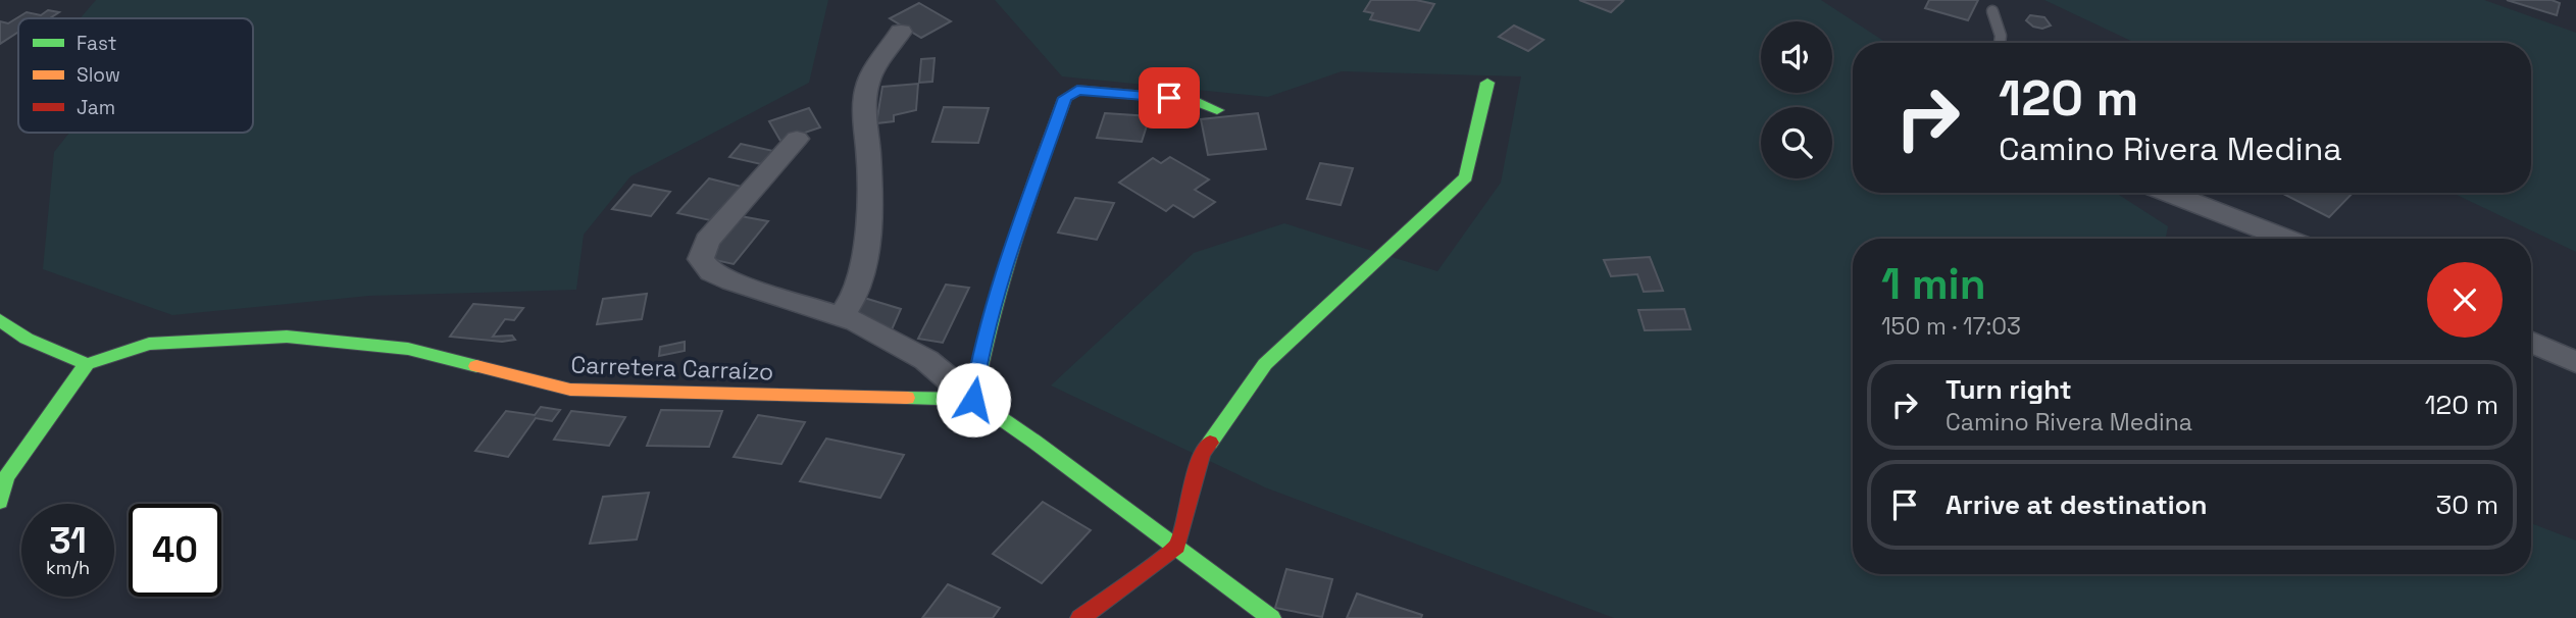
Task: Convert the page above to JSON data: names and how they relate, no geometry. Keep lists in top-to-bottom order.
{
  "streets": {
    "street": ["Carretera Carraízo"]
  },
  "legend": ["Fast", "Slow", "Jam"],
  "page": {
    "turn": ["120 m", "Camino Rivera Medina"],
    "heading": ["1 min", "150 m · 17:03"],
    "list": [
      {
        "name": "Turn right",
        "note": "Camino Rivera Medina",
        "value": "120 m"
      },
      {
        "name": "Arrive at destination",
        "value": "30 m"
      }
    ],
    "speed": "31 km/h",
    "limit": "40"
  }
}
